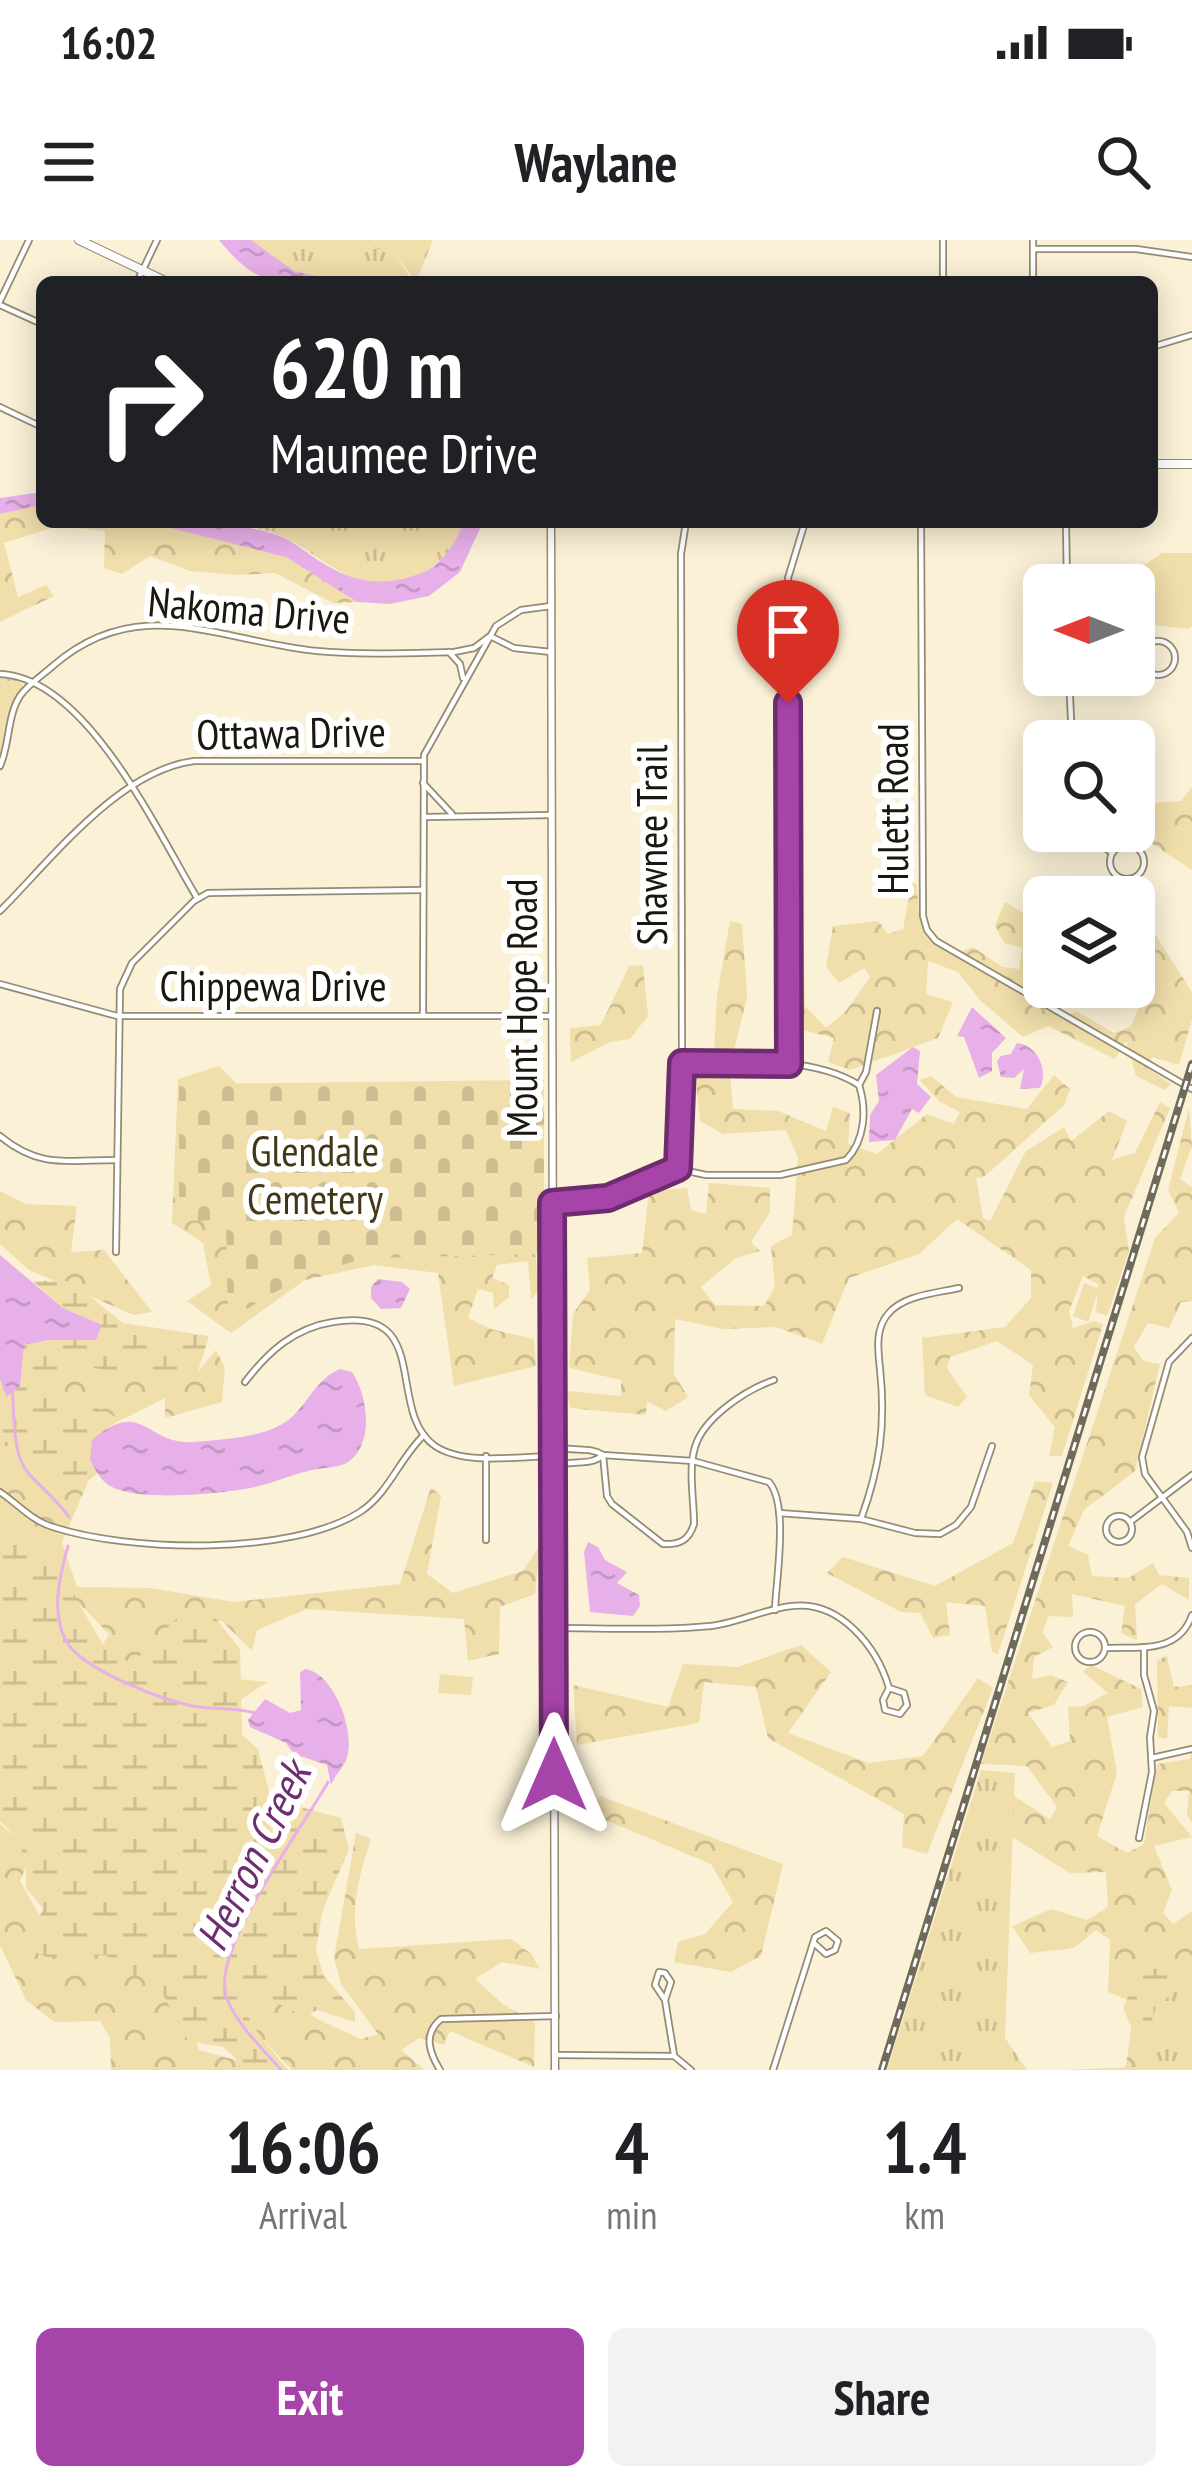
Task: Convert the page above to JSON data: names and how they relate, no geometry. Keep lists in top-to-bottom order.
{
  "streets": {
    "street": [
      "Nakoma Drive",
      "Ottawa Drive",
      "Hulett Road",
      "Shawnee Trail",
      "Chippewa Drive",
      "Mount Hope Road"
    ]
  },
  "crossings": [
    ["Nakoma Drive", "Mount Hope Road"],
    ["Chippewa Drive", "Mount Hope Road"]
  ],
  "water": ["Herron Creek"],
  "parks": ["Glendale Cemetery"],
  "north": "left",
  "page": {
    "status": "16:02",
    "header": "Waylane",
    "turn": ["620 m", "Maumee Drive"],
    "eta": [
      "16:06",
      "Arrival",
      "4",
      "min",
      "1.4",
      "km"
    ],
    "buttons": ["Exit", "Share"]
  }
}
